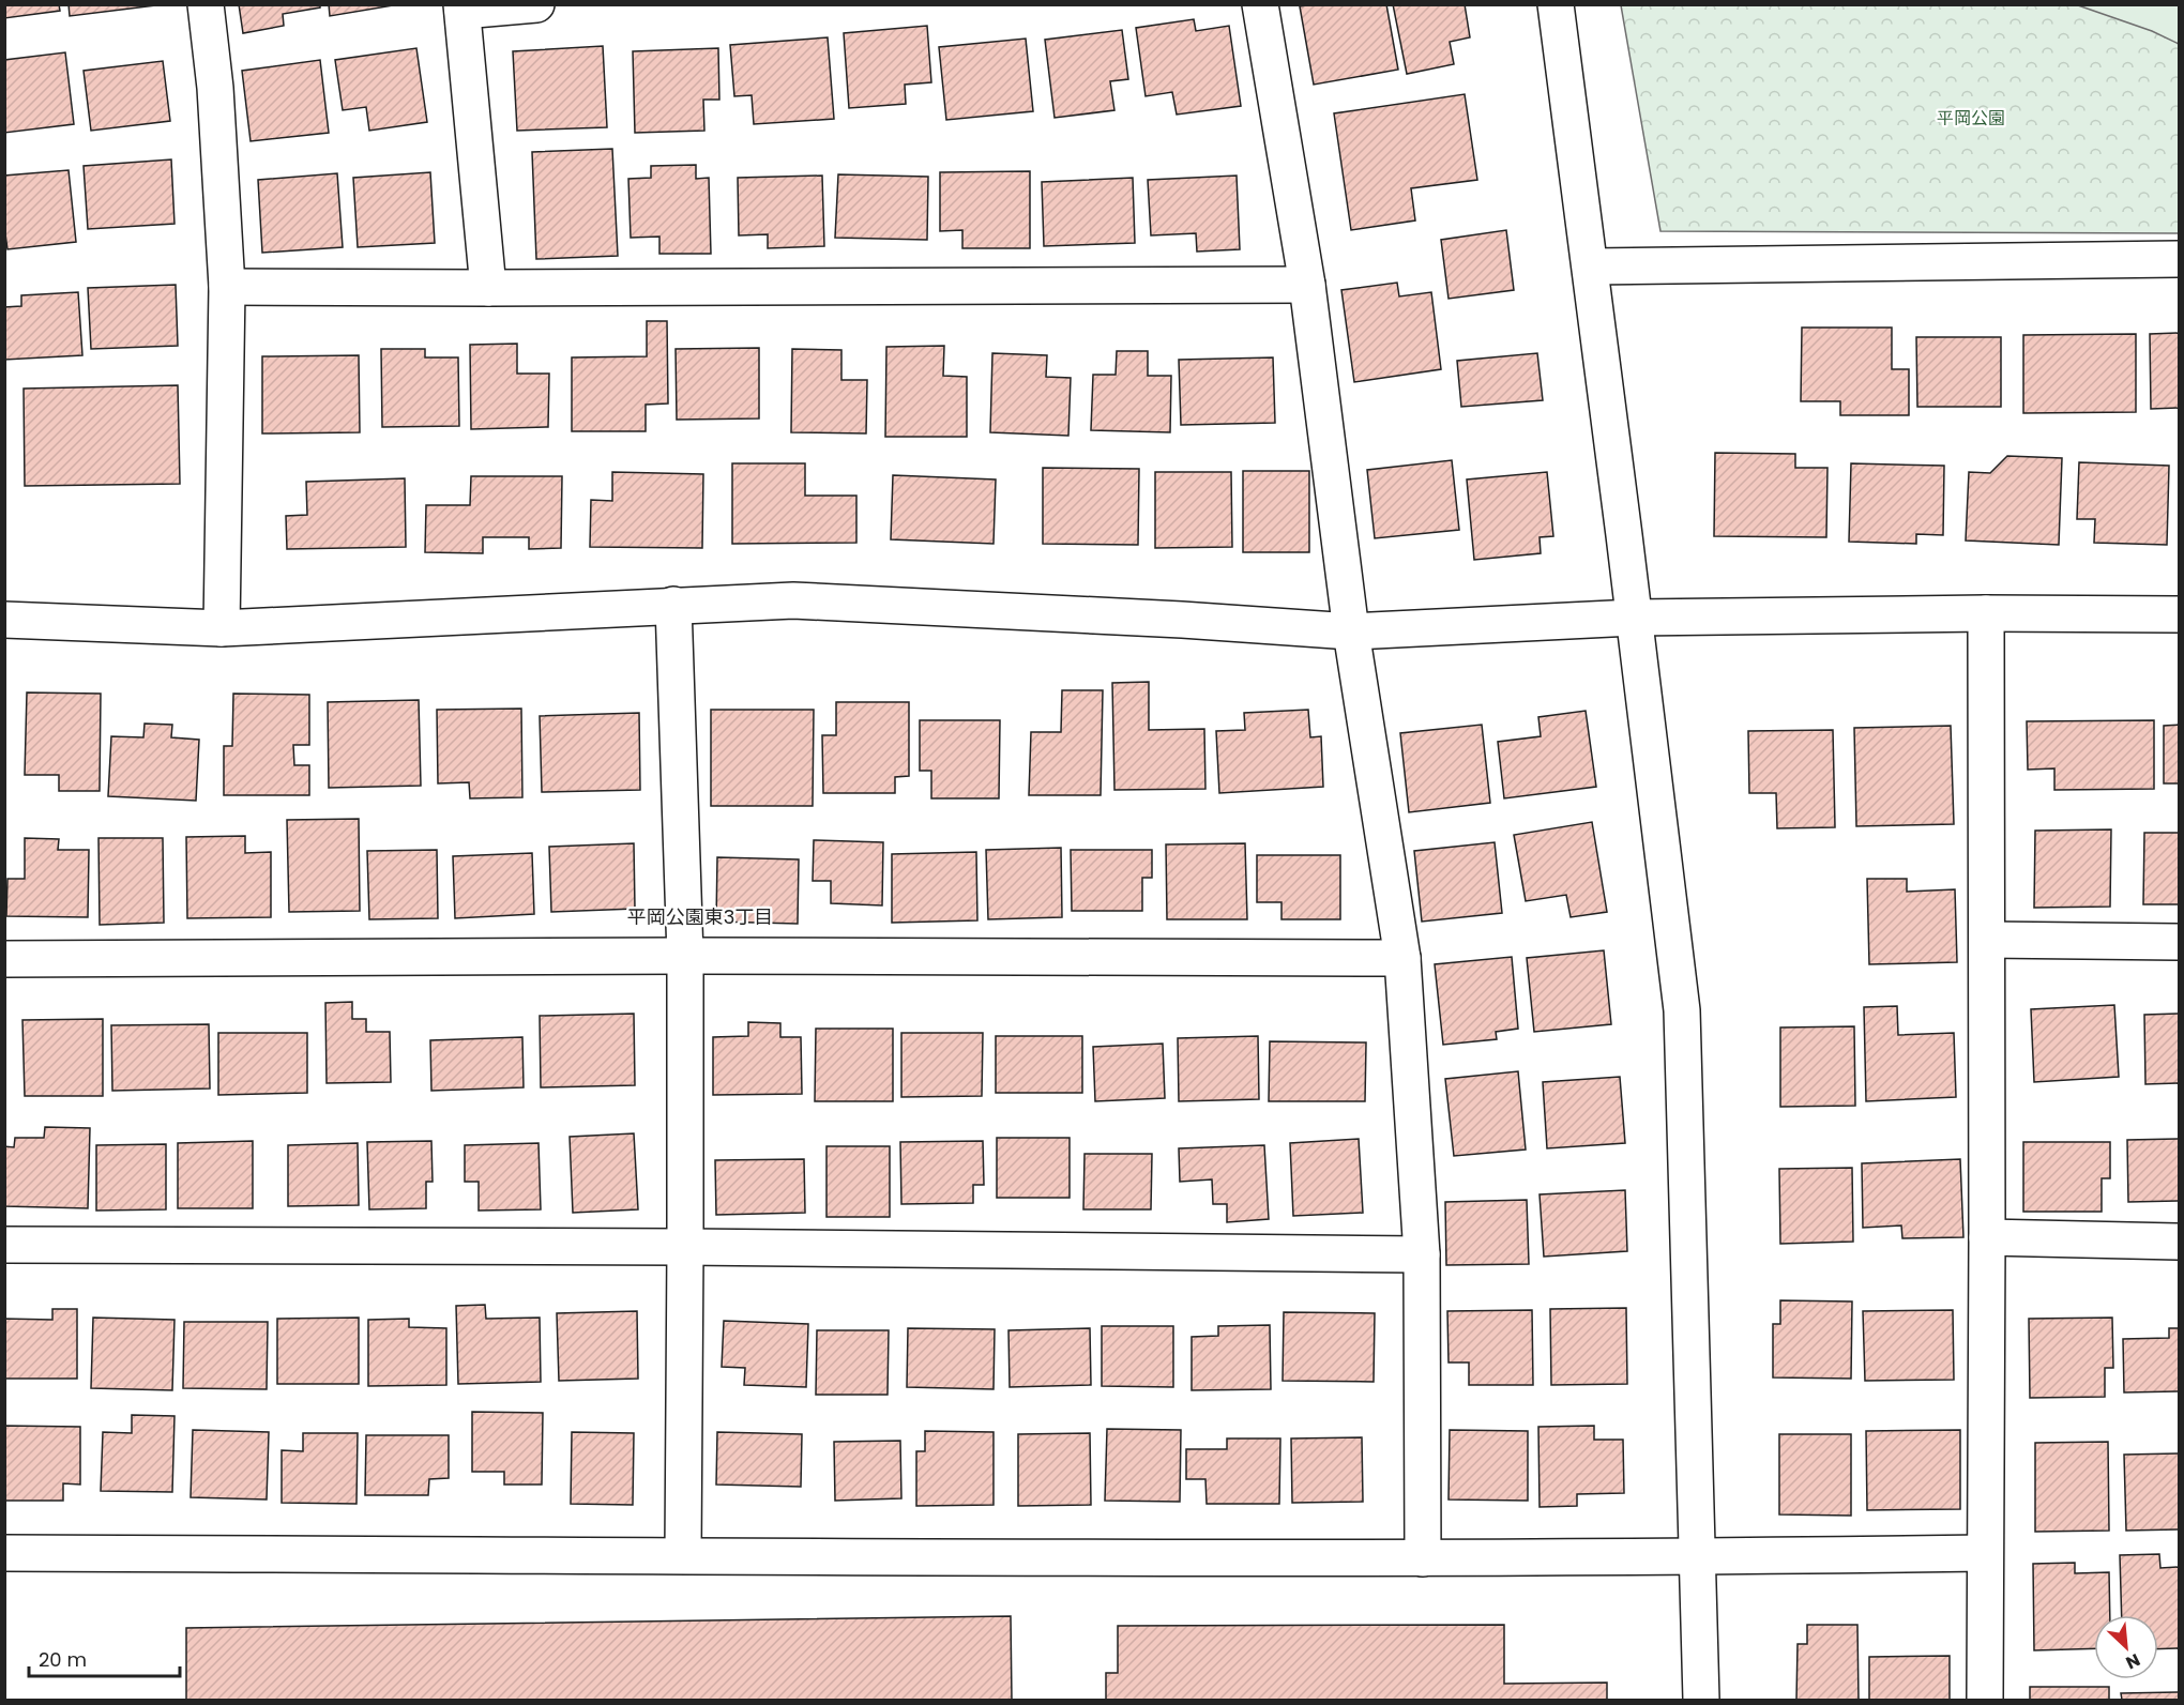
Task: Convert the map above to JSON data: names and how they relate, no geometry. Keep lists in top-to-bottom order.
{
  "districts": ["平岡公園東3丁目"],
  "parks": ["平岡公園"],
  "scale_bar": "20 m",
  "north": "bottom right"
}
